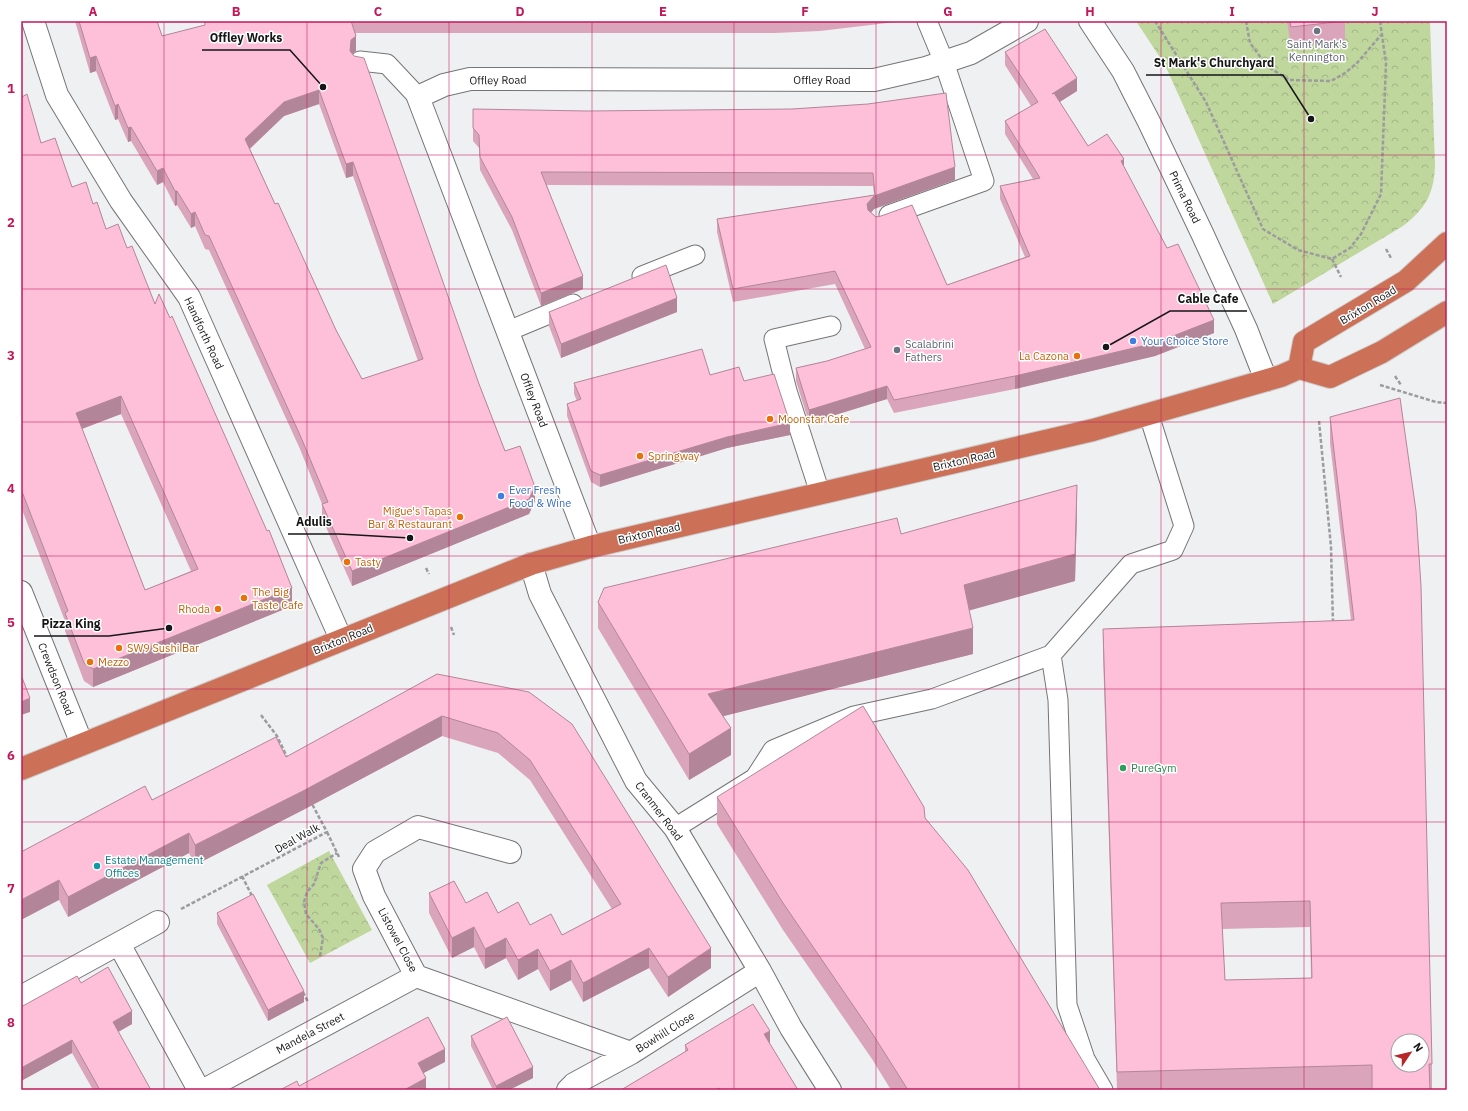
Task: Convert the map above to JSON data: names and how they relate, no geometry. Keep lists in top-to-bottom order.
{
  "streets": {
    "highway": ["Brixton Road"],
    "street": [
      "Offley Road",
      "Prima Road",
      "Handforth Road",
      "Crewdson Road",
      "Cranmer Road",
      "Listowel Close",
      "Bowhill Close",
      "Mandela Street"
    ],
    "path": ["Deal Walk"]
  },
  "crossings": [
    ["Offley Road", "Brixton Road"],
    ["Prima Road", "Brixton Road"],
    ["Brixton Road", "Handforth Road"],
    ["Brixton Road", "Crewdson Road"],
    ["Brixton Road", "Cranmer Road"],
    ["Cranmer Road", "Bowhill Close"],
    ["Listowel Close", "Bowhill Close"],
    ["Listowel Close", "Mandela Street"]
  ],
  "places": [
    "Saint Mark's Kennington",
    "Offley Works",
    "St Mark's Churchyard",
    "Your Choice Store",
    "Cable Cafe",
    "Scalabrini Fathers",
    "La Cazona",
    "Moonstar Cafe",
    "Springway",
    "Ever Fresh Food & Wine",
    "Migue's Tapas Bar & Restaurant",
    "Adulis",
    "Tasty",
    "The Big Taste Cafe",
    "Rhoda",
    "Pizza King",
    "SW9 Sushi Bar",
    "Mezzo",
    "PureGym",
    "Estate Management Offices"
  ],
  "north": "top right",
  "grid": {
    "columns": [
      "A",
      "B",
      "C",
      "D",
      "E",
      "F",
      "G",
      "H",
      "I",
      "J"
    ],
    "rows": [
      "1",
      "2",
      "3",
      "4",
      "5",
      "6",
      "7",
      "8"
    ]
  }
}
